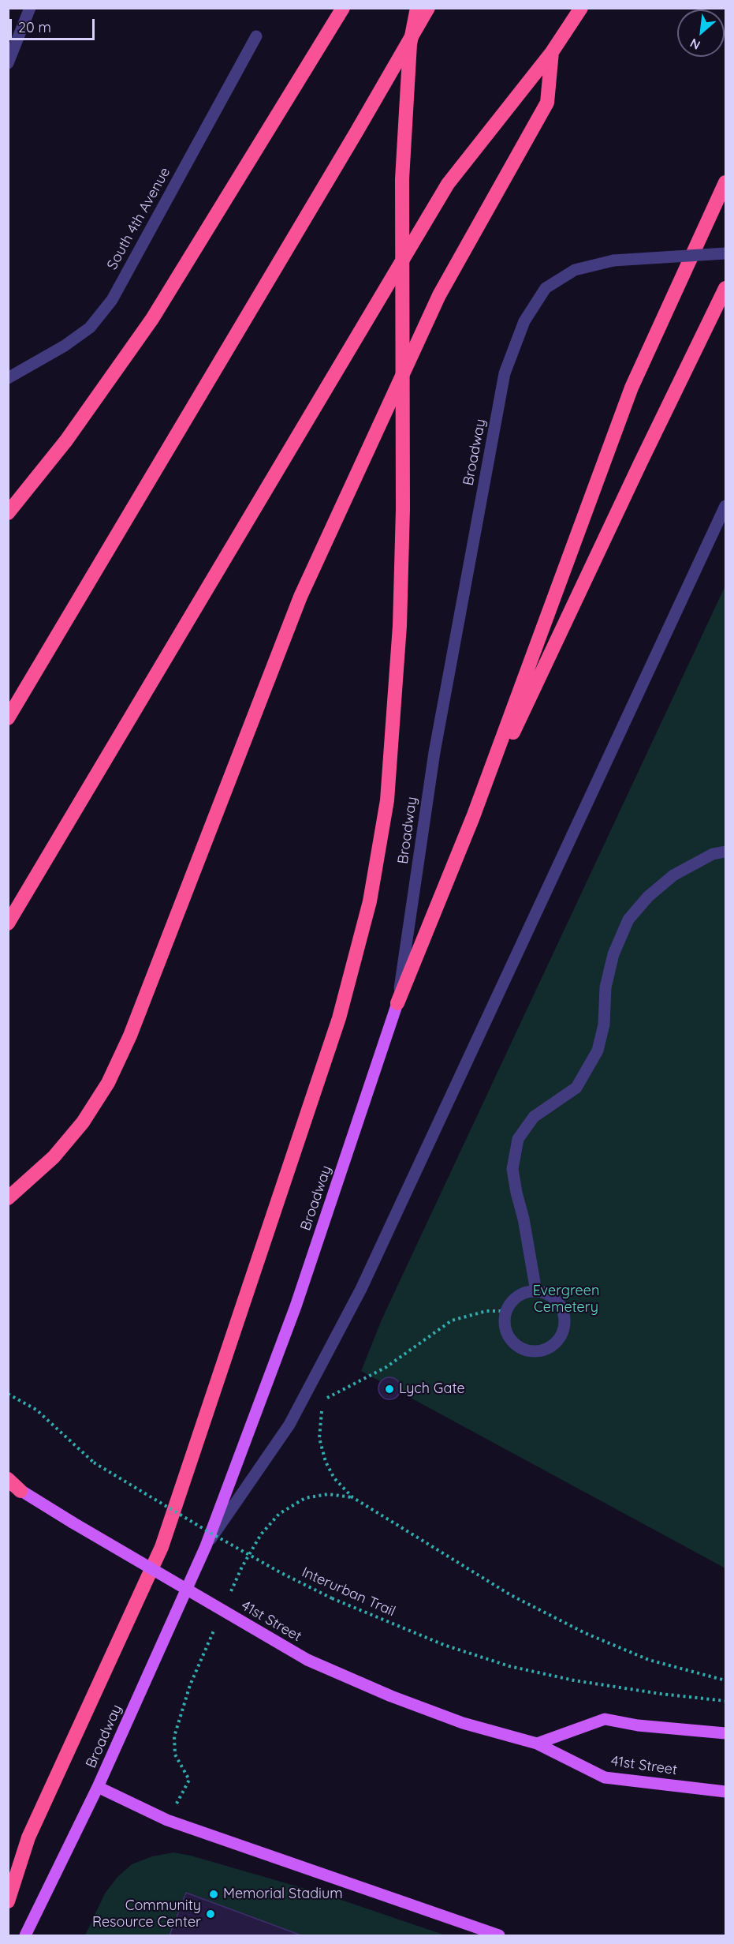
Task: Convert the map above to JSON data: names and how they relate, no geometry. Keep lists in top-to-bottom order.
{
  "streets": {
    "main road": ["Broadway", "41st Street"],
    "street": ["South 4th Avenue"],
    "path": ["Interurban Trail"]
  },
  "parks": ["Evergreen Cemetery"],
  "places": ["Lych Gate", "Memorial Stadium", "Community Resource Center"],
  "scale_bar": "20 m",
  "north": "bottom left"
}
